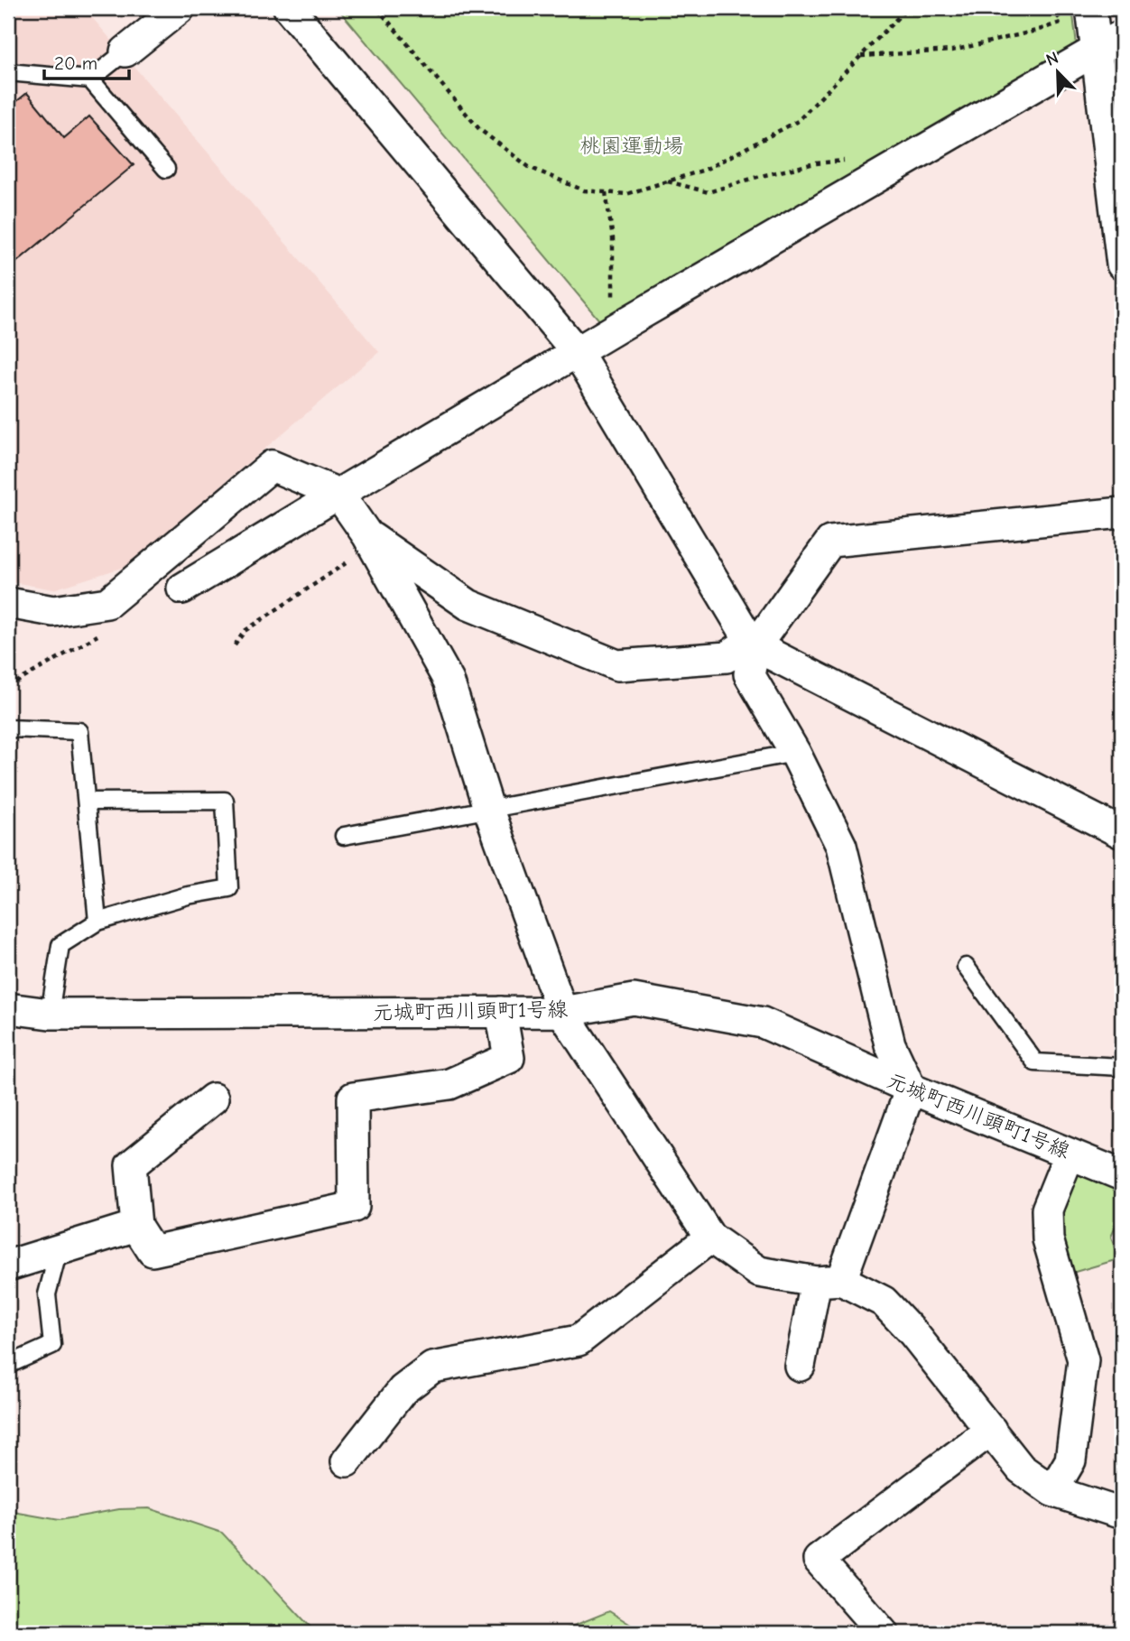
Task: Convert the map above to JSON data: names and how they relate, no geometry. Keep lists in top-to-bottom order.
{
  "streets": {
    "street": ["元城町西川頭町1号線"]
  },
  "parks": ["桃園運動場"],
  "scale_bar": "20 m",
  "north": "top left"
}
